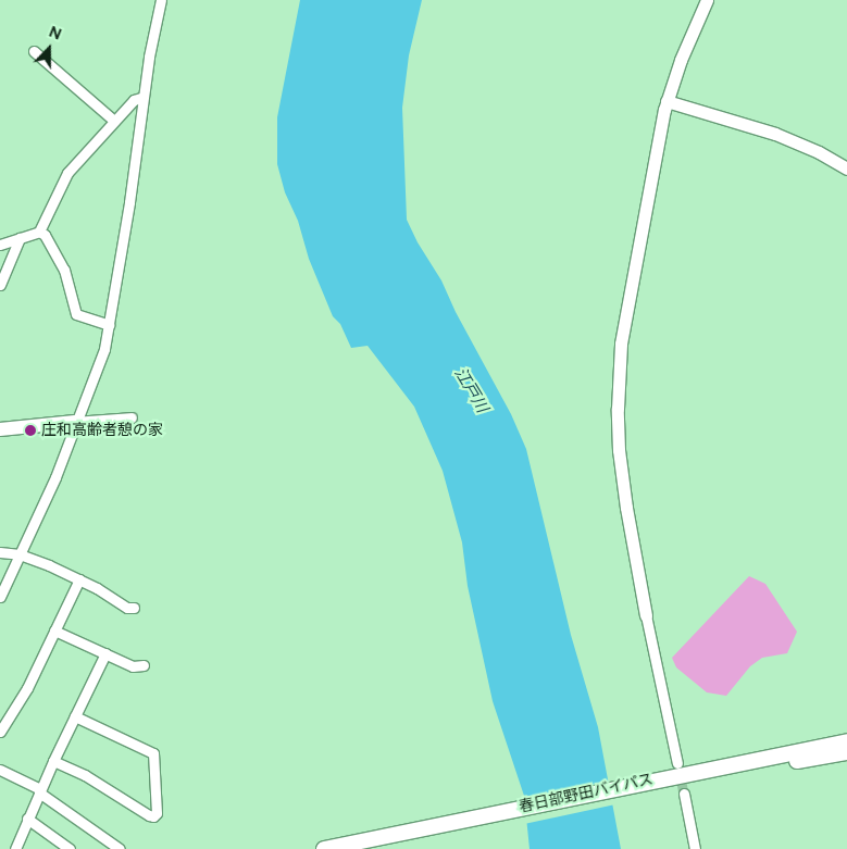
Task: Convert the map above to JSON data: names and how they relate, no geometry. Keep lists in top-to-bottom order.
{
  "streets": {
    "highway": ["春日部野田バイパス"]
  },
  "water": ["江戸川"],
  "places": ["庄和高齢者憩の家"],
  "north": "top"
}
